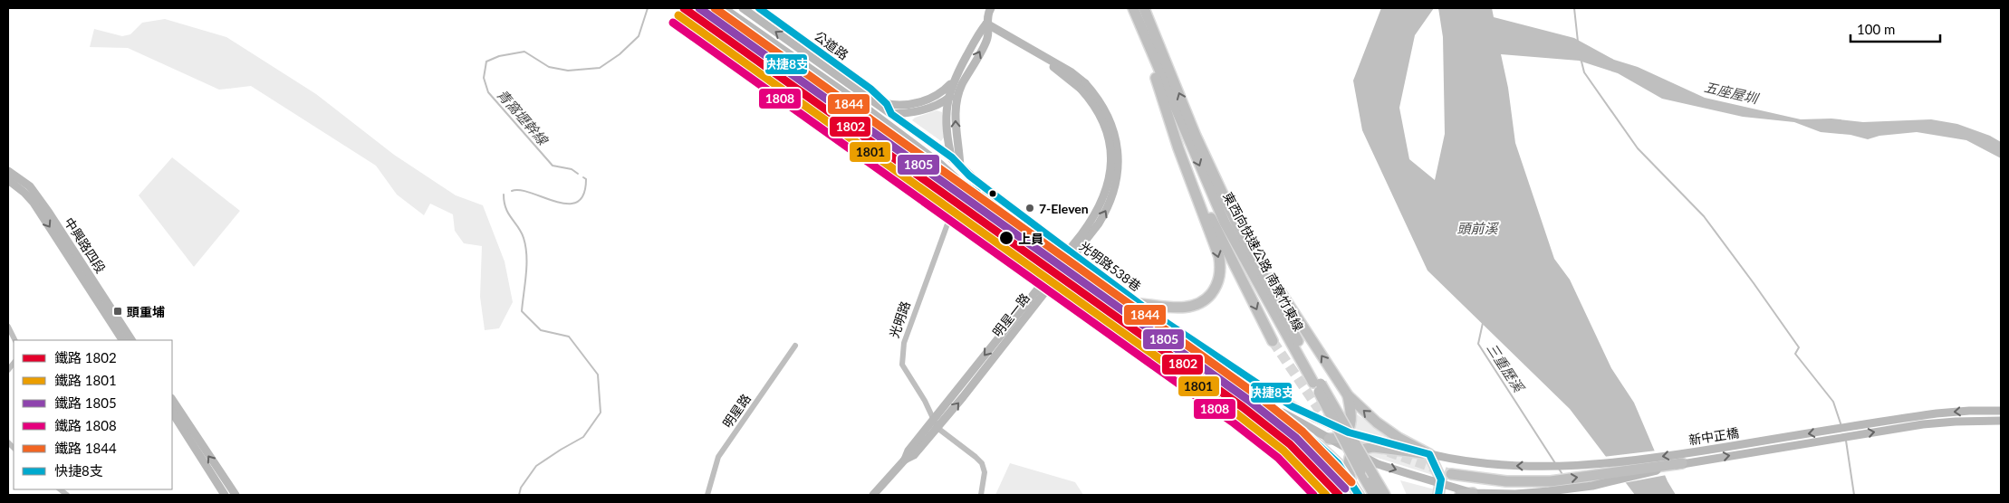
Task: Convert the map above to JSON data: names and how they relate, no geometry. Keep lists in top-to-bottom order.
{
  "streets": {
    "highway": ["東西向快速公路 南寮竹東線"],
    "street": [
      "公道路",
      "中興路四段",
      "光明路538巷",
      "明星一路",
      "光明路",
      "明星路",
      "新中正橋"
    ]
  },
  "crossings": [
    ["公道路", "光明路538巷"],
    ["公道路", "光明路"],
    ["光明路538巷", "光明路"],
    ["光明路538巷", "新中正橋"],
    ["明星一路", "光明路"]
  ],
  "water": [
    "五座屋圳",
    "青窩壢幹線",
    "頭前溪",
    "三重歷溪"
  ],
  "places": {
    "other": ["7-Eleven", "上員"],
    "transit": ["頭重埔"]
  },
  "lines": [
    "rail line 1802",
    "rail line 1805",
    "rail line 1844",
    "transit line 快捷8支",
    "rail line 1801",
    "rail line 1808"
  ],
  "legend": [
    "鐵路 1802",
    "鐵路 1801",
    "鐵路 1805",
    "鐵路 1808",
    "鐵路 1844",
    "快捷8支"
  ],
  "scale_bar": "100 m"
}
